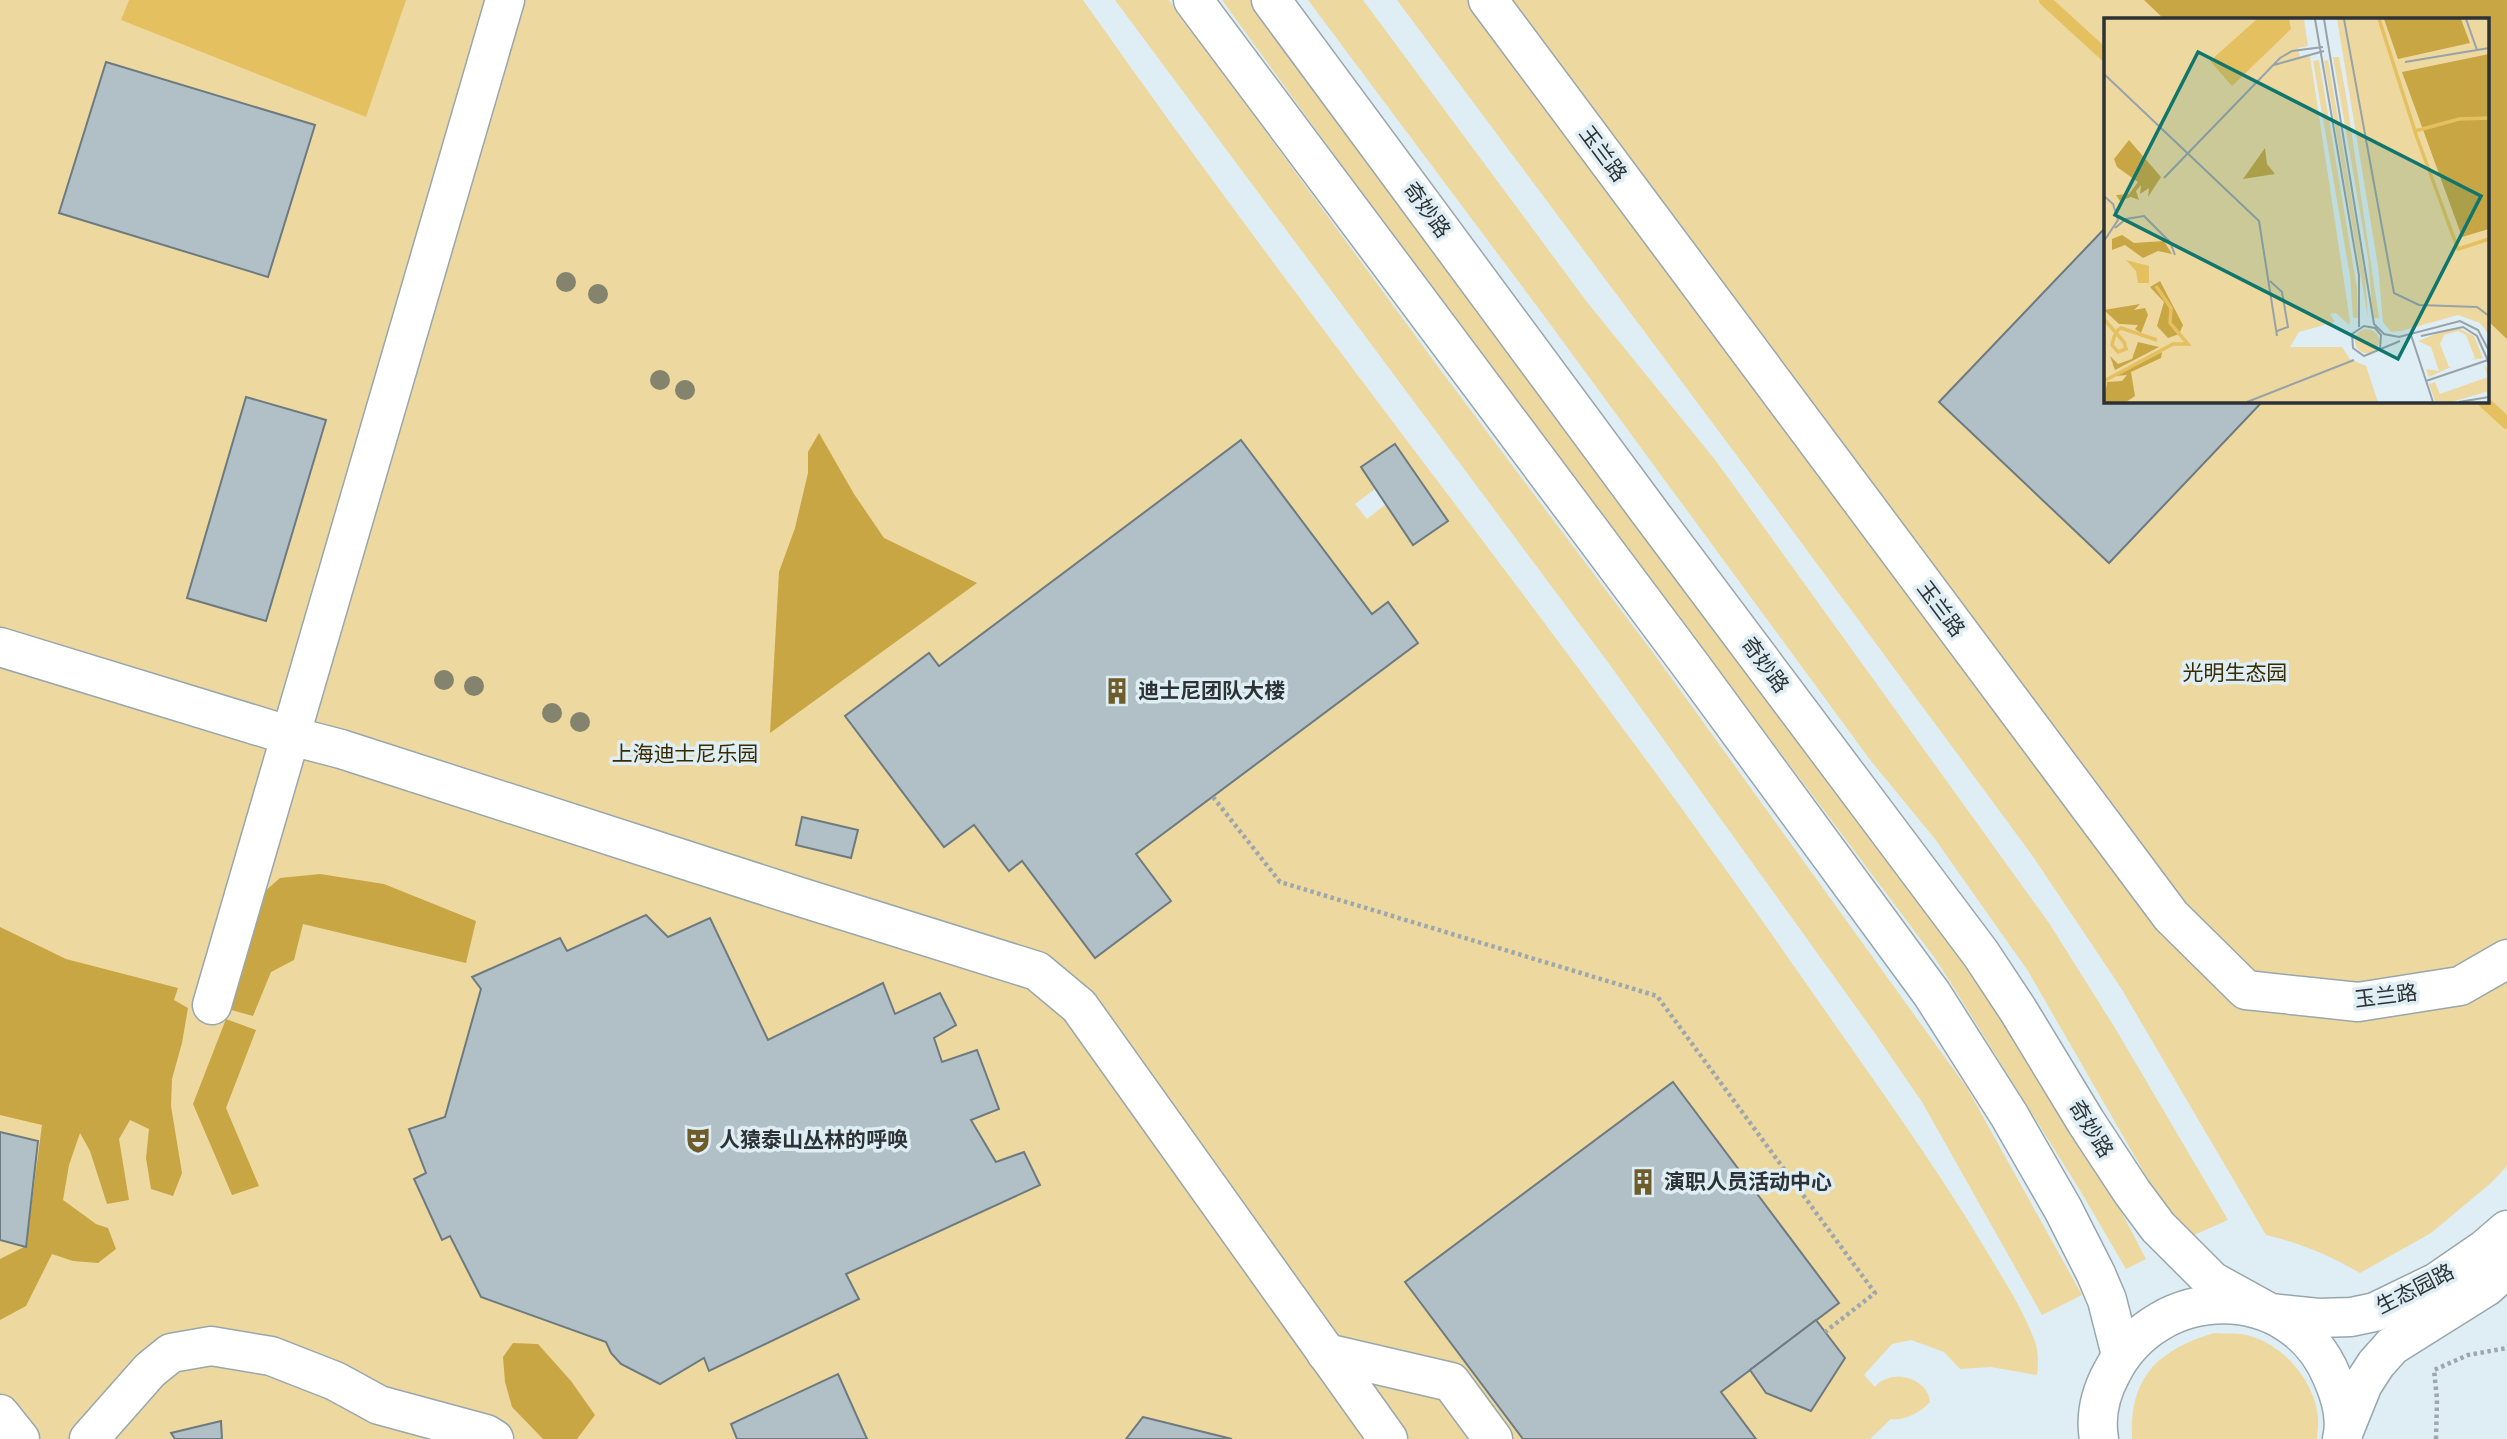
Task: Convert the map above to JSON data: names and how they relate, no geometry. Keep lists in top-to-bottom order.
{
  "streets": {
    "street": ["玉兰路", "奇妙路", "生态园路"]
  },
  "crossings": [
    ["奇妙路", "生态园路"]
  ],
  "parks": ["光明生态园", "上海迪士尼乐园"],
  "places": {
    "building": ["迪士尼团队大楼", "演职人员活动中心"],
    "theatre": ["人猿泰山丛林的呼唤"]
  }
}
